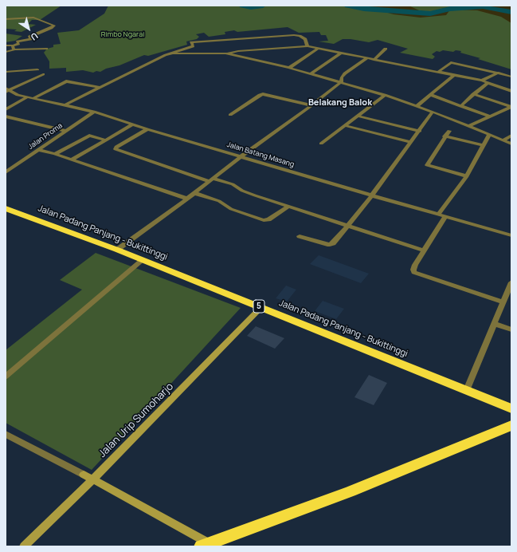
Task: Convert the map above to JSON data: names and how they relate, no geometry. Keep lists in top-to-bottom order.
{
  "streets": {
    "highway": ["Jalan Padang Panjang - Bukittinggi", "5"],
    "street": ["Jalan Proma", "Jalan Batang Masang", "Jalan Urip Sumoharjo"]
  },
  "crossings": [
    ["Jalan Proma", "Jalan Batang Masang"],
    ["Jalan Padang Panjang - Bukittinggi", "Jalan Urip Sumoharjo"]
  ],
  "districts": ["Belakang Balok"],
  "parks": ["Rimbo Ngarai"],
  "north": "bottom right"
}
